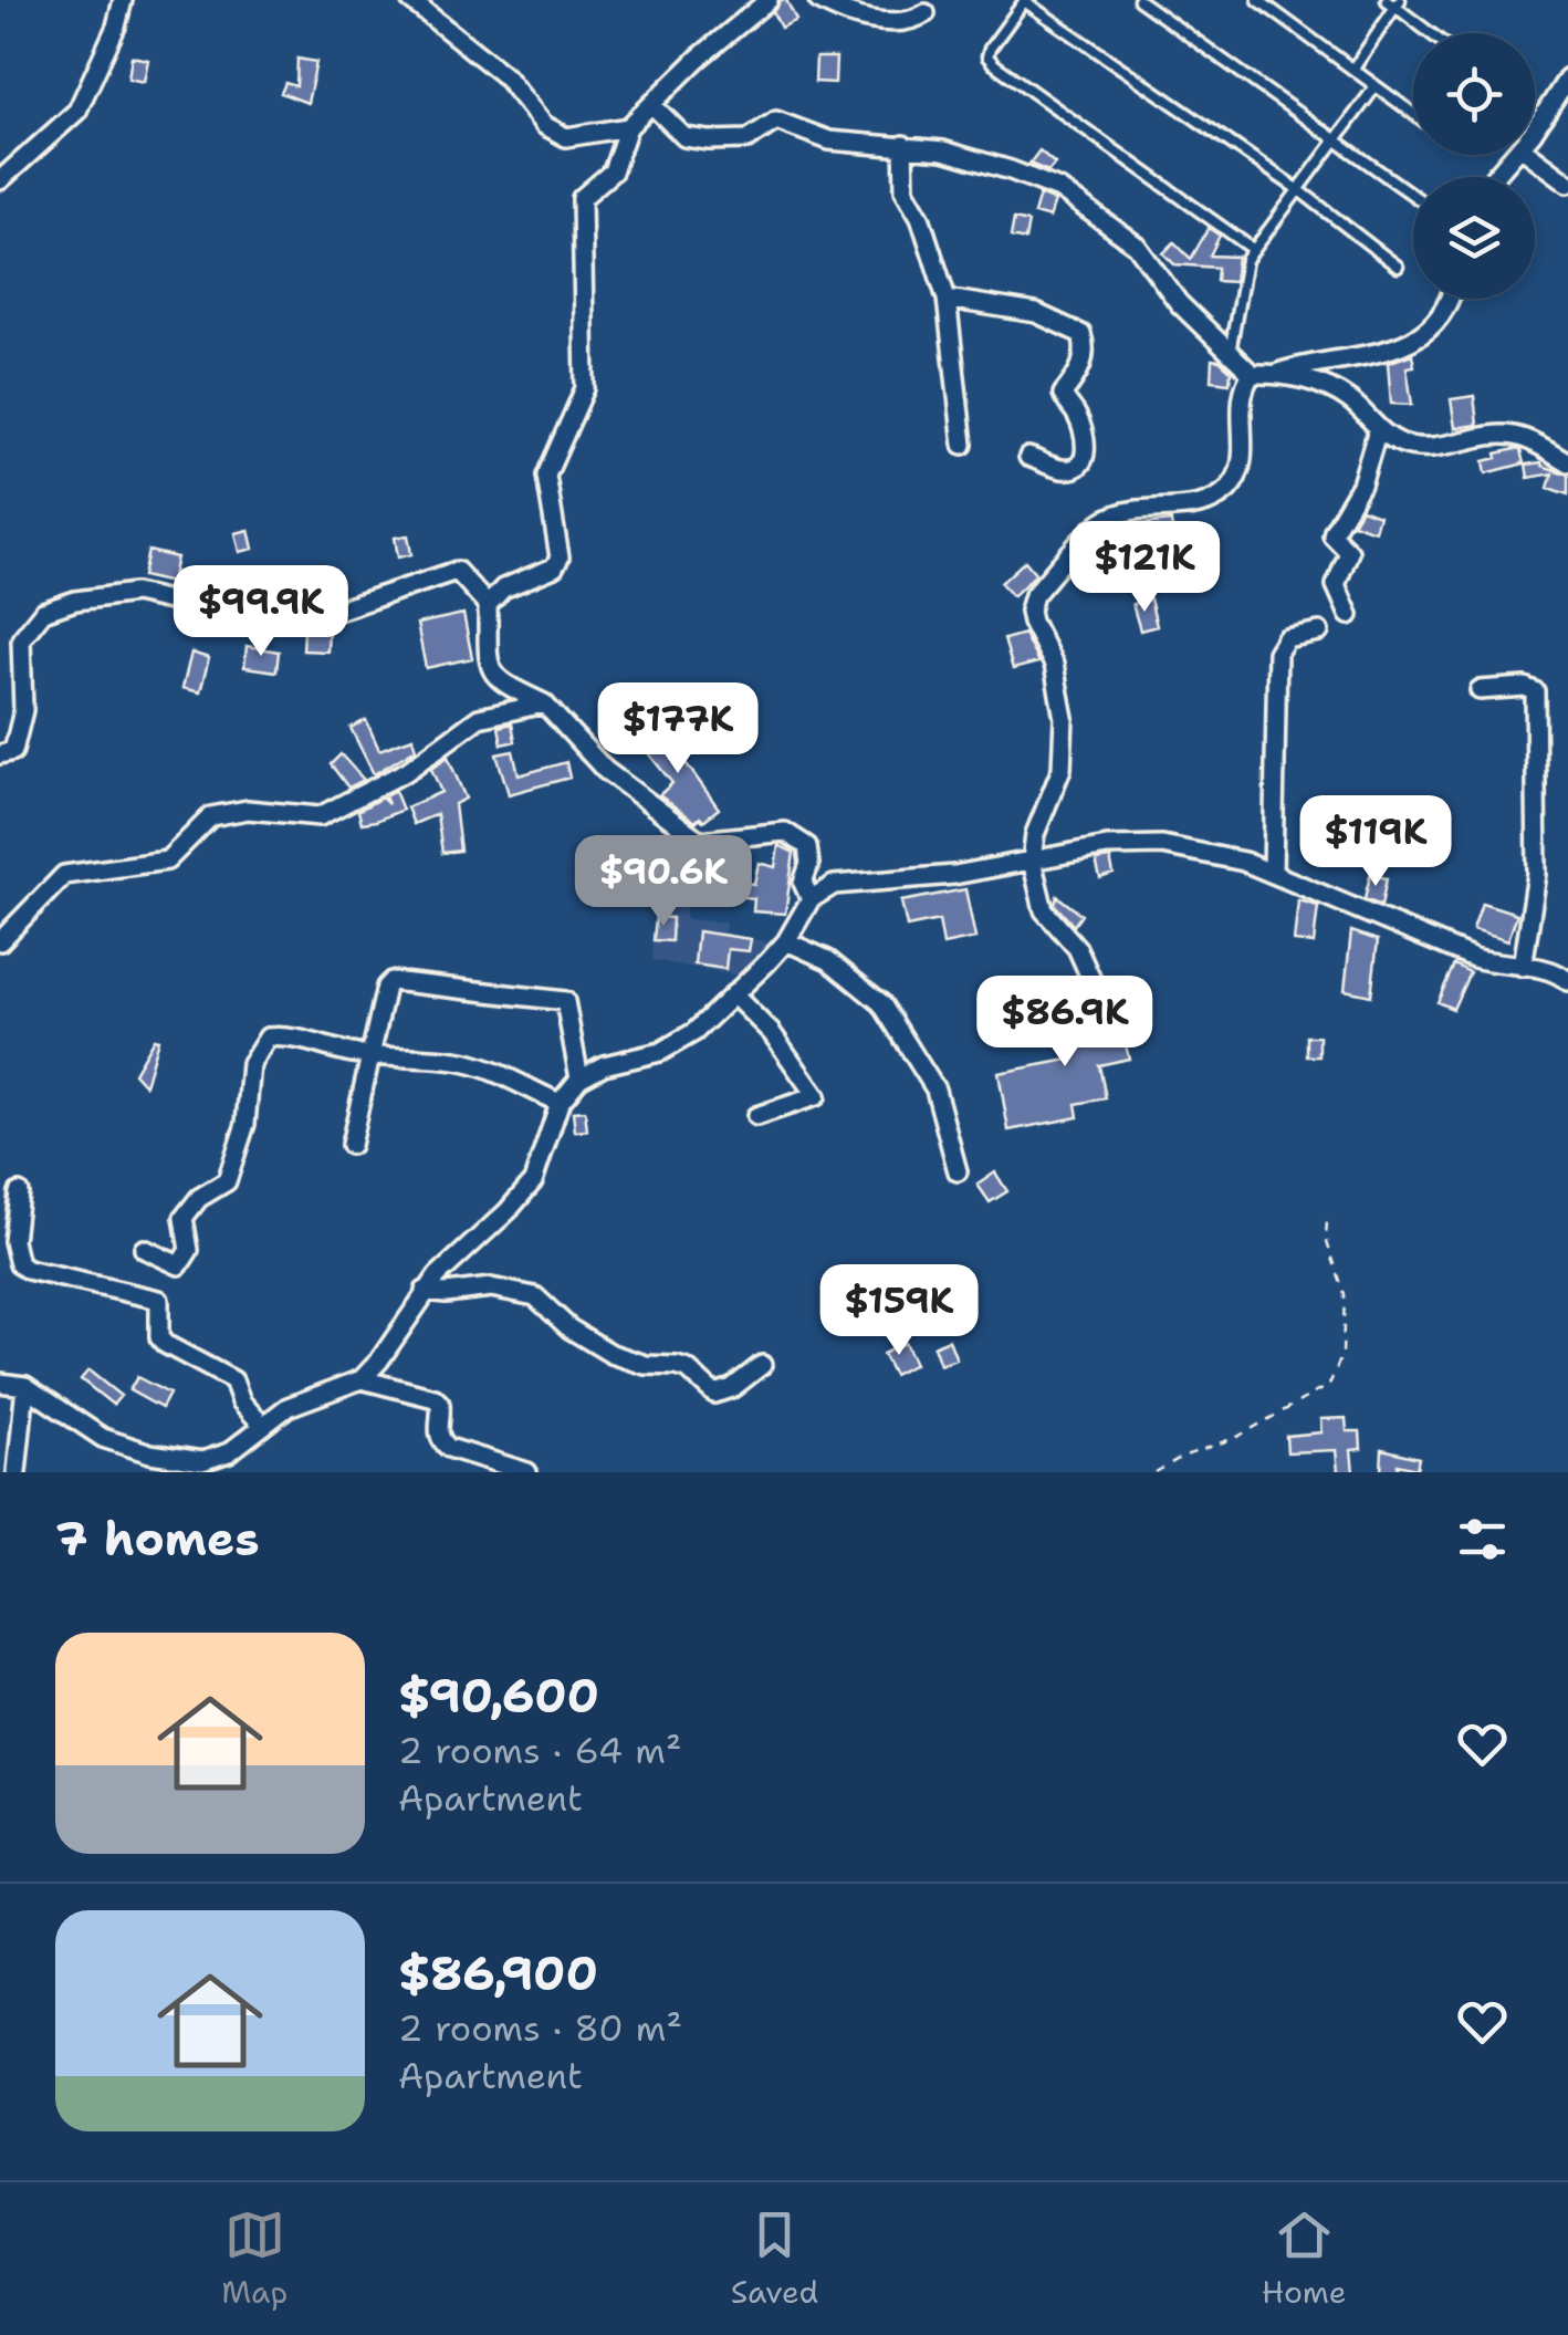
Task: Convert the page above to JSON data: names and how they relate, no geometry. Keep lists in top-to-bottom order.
{
  "page": {
    "price": [
      "$121K",
      "$99.9K",
      "$177K",
      "$119K",
      "$90.6K",
      "$86.9K",
      "$159K"
    ],
    "heading": "7 homes",
    "list": [
      {
        "name": "$90,600",
        "note": "2 rooms · 64 m² · Apartment"
      },
      {
        "name": "$86,900",
        "note": "2 rooms · 80 m² · Apartment"
      }
    ],
    "tabs": ["Map", "Saved", "Home"]
  }
}
